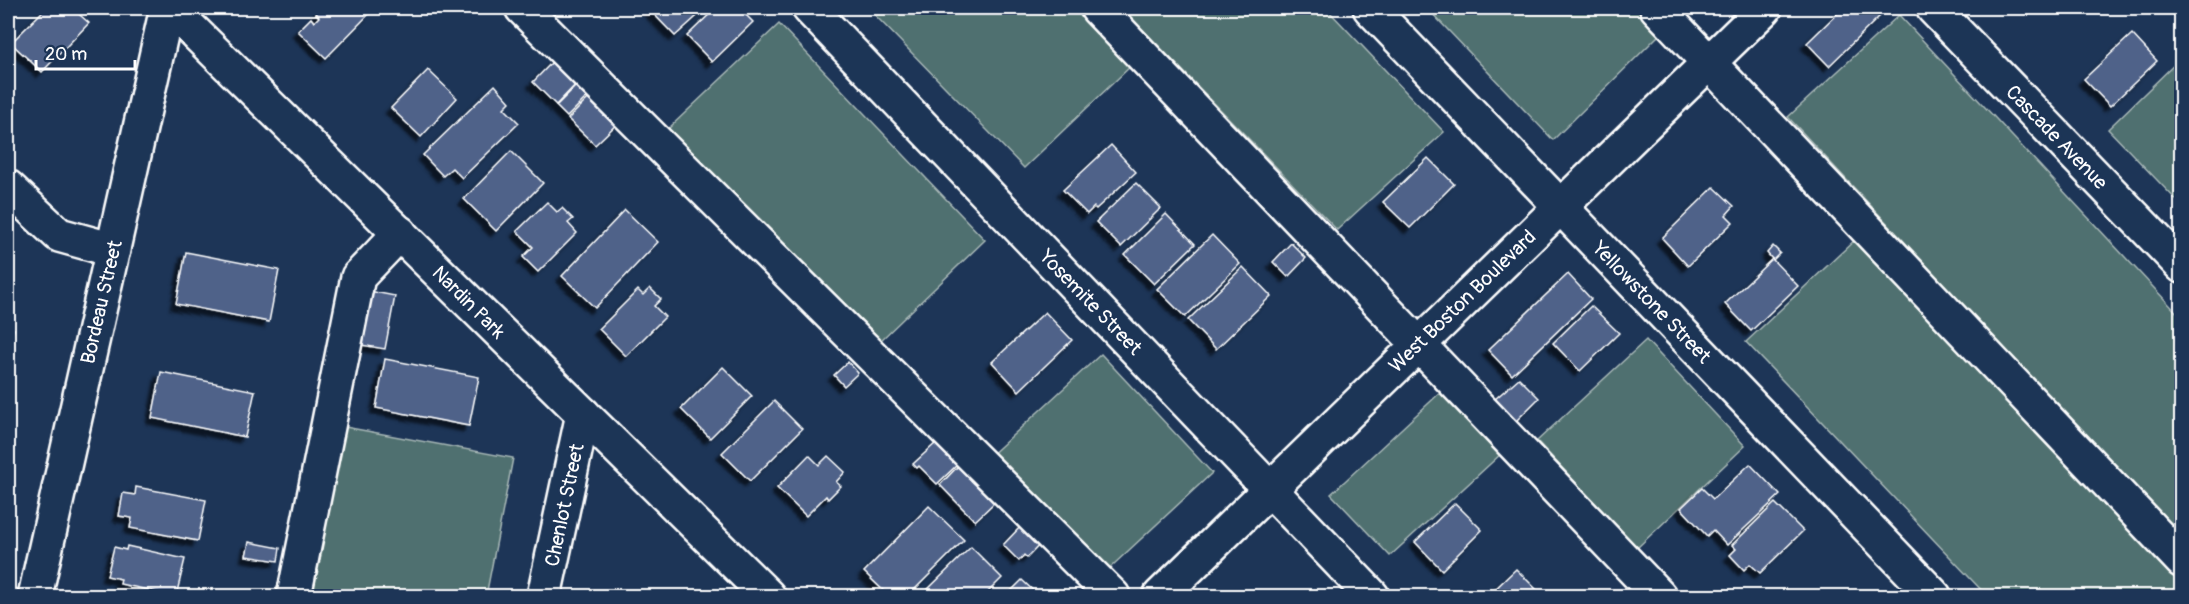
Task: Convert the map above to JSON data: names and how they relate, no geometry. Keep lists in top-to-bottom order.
{
  "streets": {
    "street": [
      "Cascade Avenue",
      "West Boston Boulevard",
      "Bordeau Street",
      "Nardin Park",
      "Yosemite Street",
      "Yellowstone Street",
      "Chenlot Street"
    ]
  },
  "crossings": [
    ["West Boston Boulevard", "Yosemite Street"],
    ["West Boston Boulevard", "Yellowstone Street"],
    ["Bordeau Street", "Nardin Park"],
    ["Nardin Park", "Chenlot Street"]
  ],
  "scale_bar": "20 m"
}
